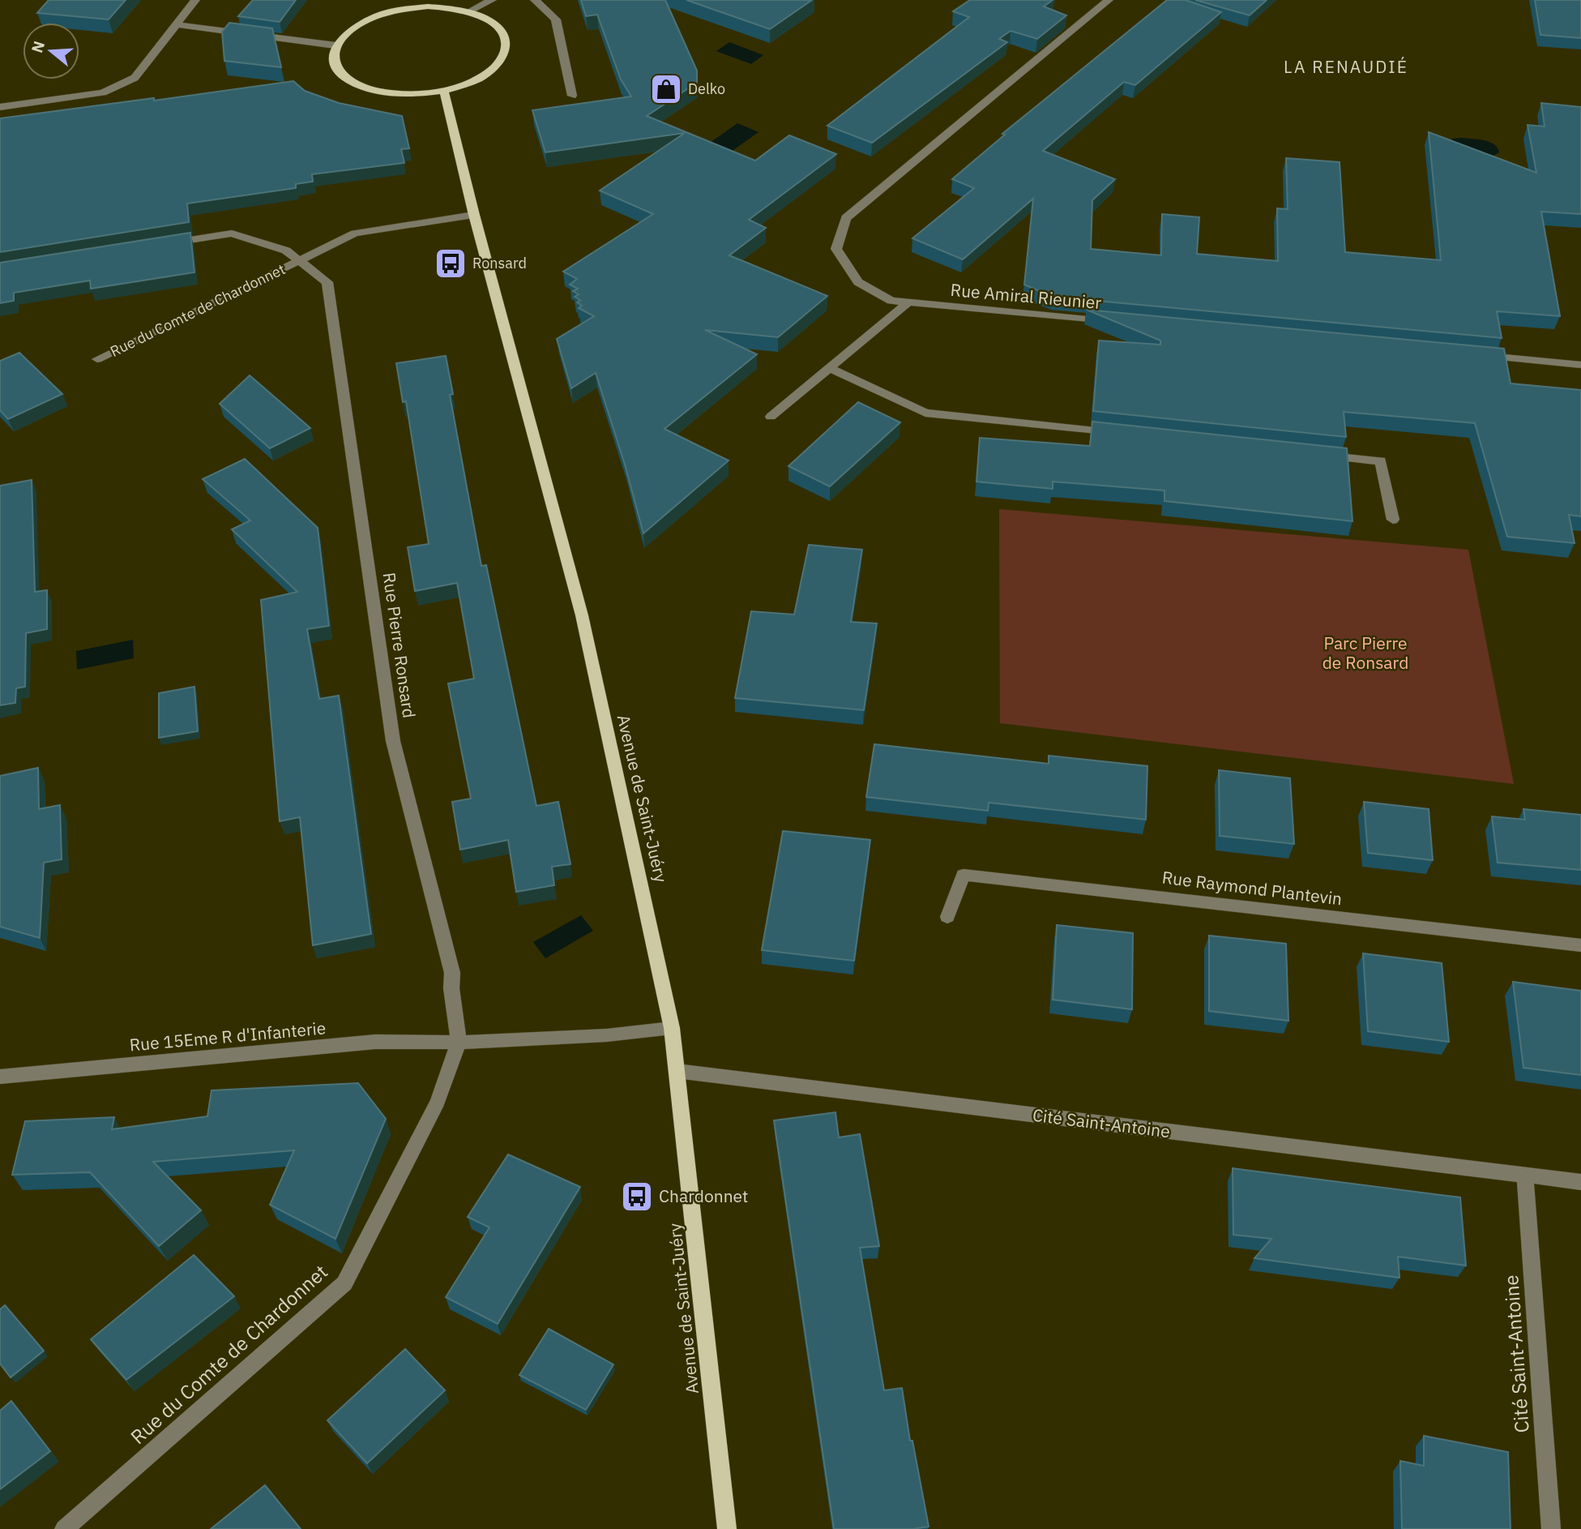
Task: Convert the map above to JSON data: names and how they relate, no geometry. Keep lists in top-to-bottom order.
{
  "streets": {
    "main road": ["Avenue de Saint-Juéry"],
    "street": [
      "Rue Amiral Rieunier",
      "Rue du Comte de Chardonnet",
      "Rue Pierre Ronsard",
      "Rue Raymond Plantevin",
      "Rue 15Eme R d'Infanterie",
      "Cité Saint-Antoine"
    ]
  },
  "crossings": [
    ["Rue du Comte de Chardonnet", "Rue Pierre Ronsard"],
    ["Rue du Comte de Chardonnet", "Avenue de Saint-Juéry"],
    ["Rue du Comte de Chardonnet", "Rue 15Eme R d'Infanterie"],
    ["Rue Pierre Ronsard", "Rue 15Eme R d'Infanterie"],
    ["Avenue de Saint-Juéry", "Cité Saint-Antoine"]
  ],
  "districts": ["LA RENAUDIÉ"],
  "parks": ["Parc Pierre de Ronsard"],
  "places": {
    "shop": ["Delko"],
    "bus stop": ["Ronsard", "Chardonnet"]
  },
  "north": "left"
}
